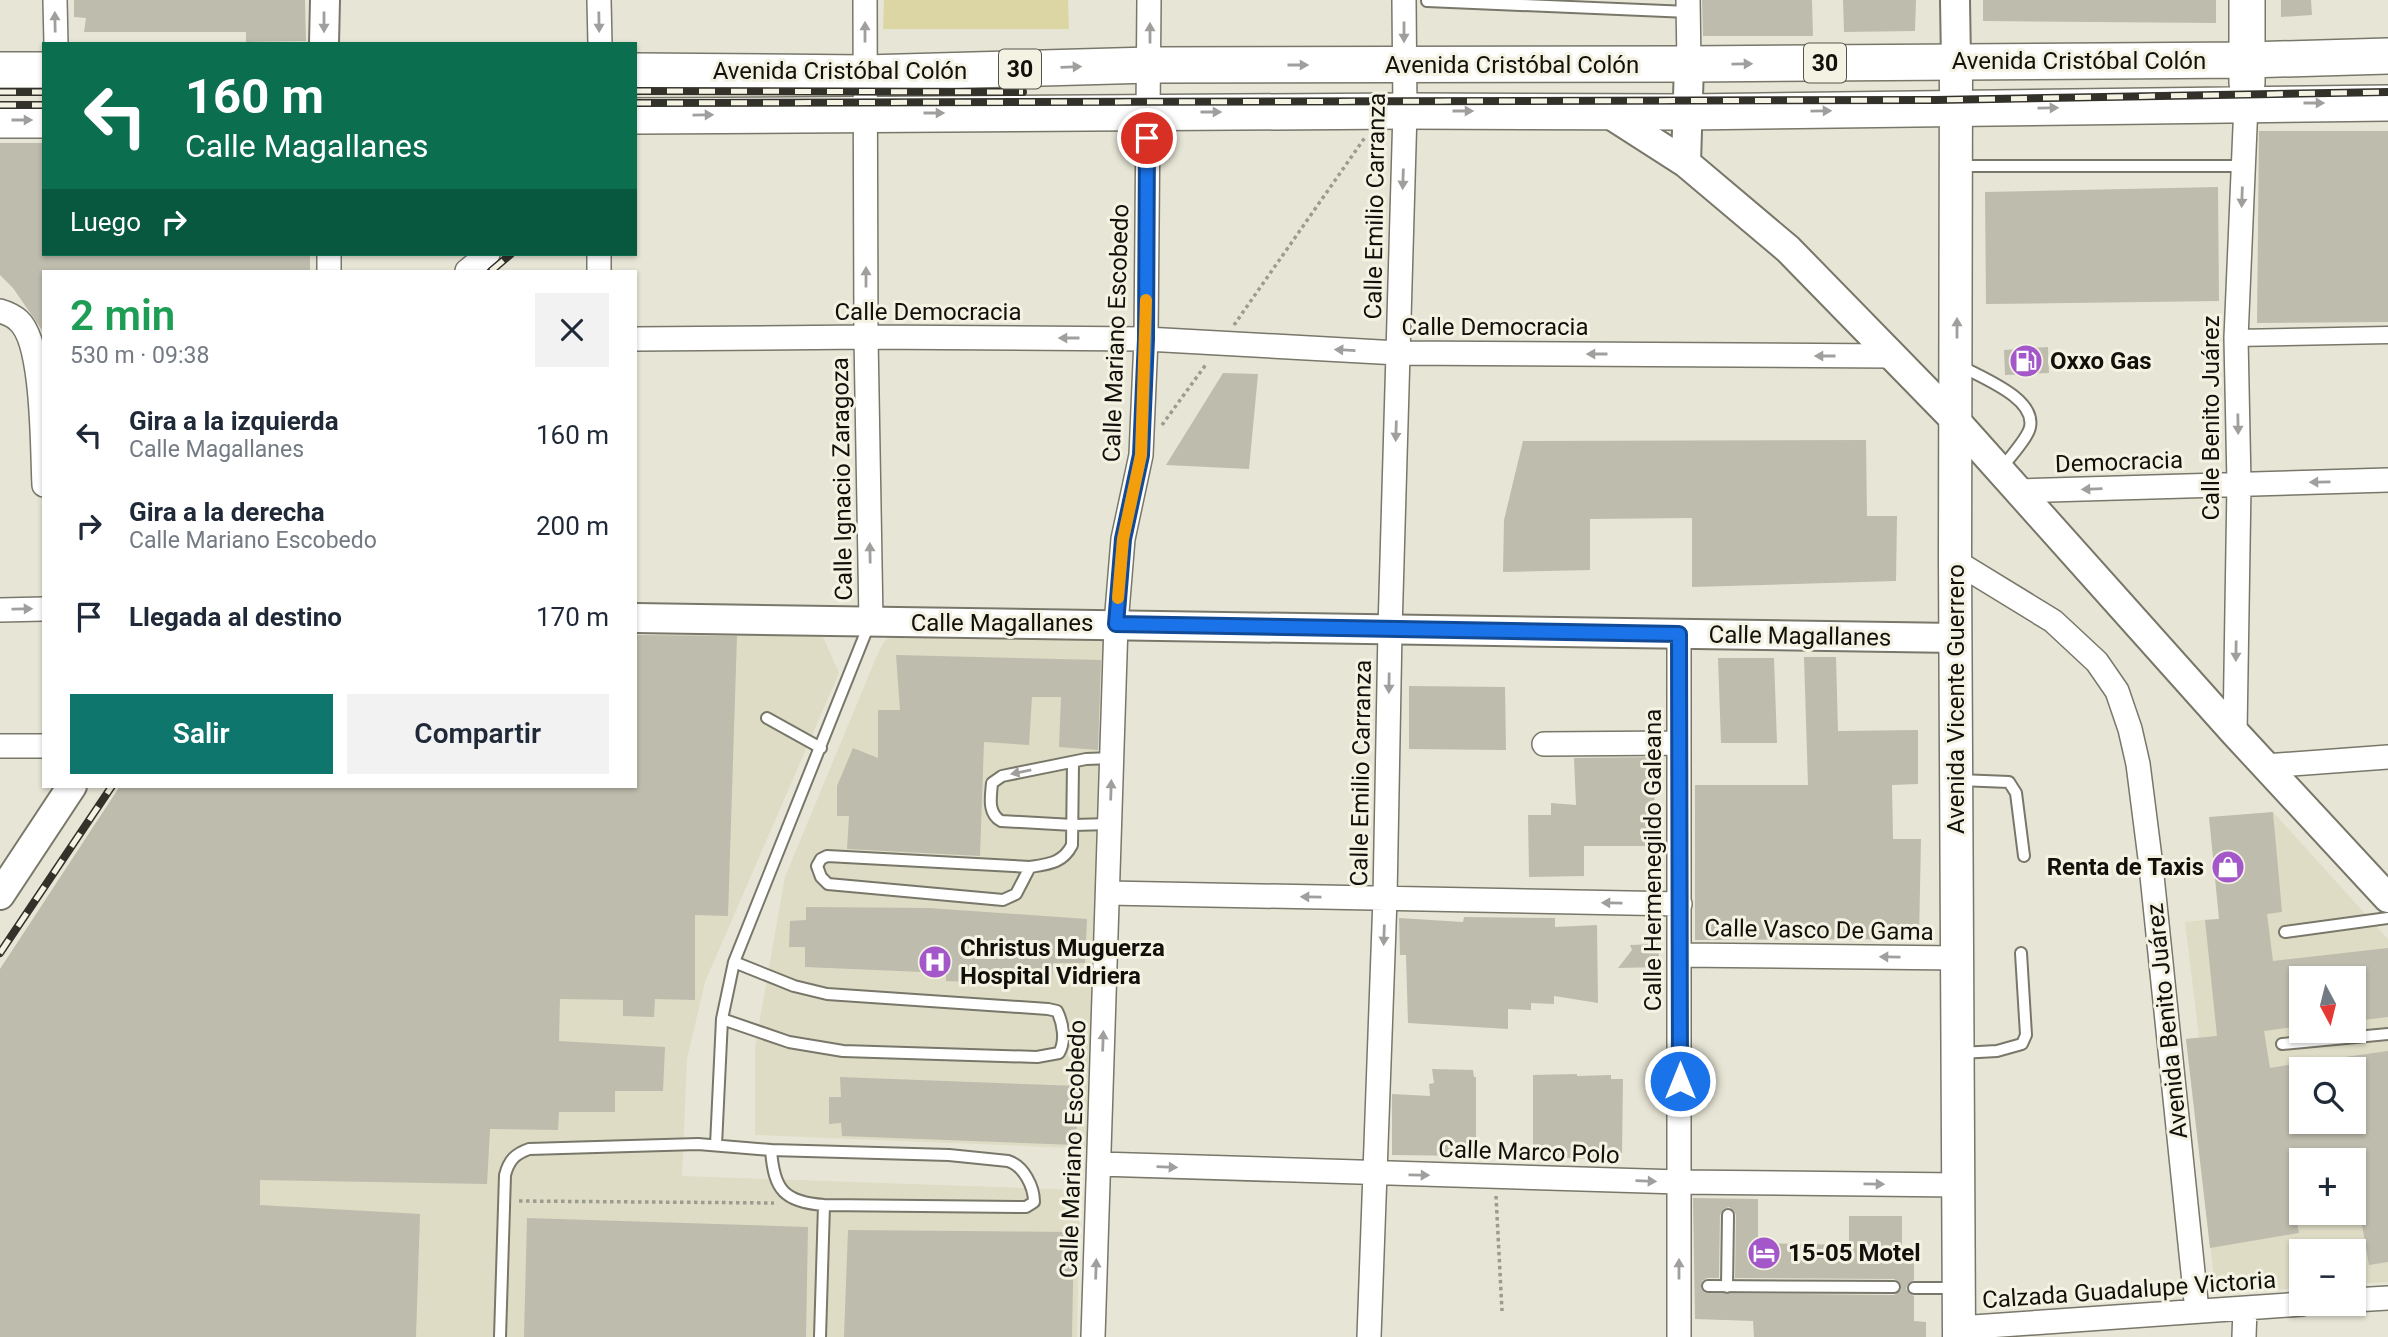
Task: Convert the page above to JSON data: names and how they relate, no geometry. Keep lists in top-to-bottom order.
{
  "streets": {
    "main road": ["Avenida Cristóbal Colón", "30", "Avenida Vicente Guerrero"],
    "street": [
      "Calle Emilio Carranza",
      "Calle Democracia",
      "Calle Mariano Escobedo",
      "Calle Benito Juárez",
      "Democracia",
      "Calle Ignacio Zaragoza",
      "Calle Magallanes",
      "Calle Hermenegildo Galeana",
      "Calle Vasco De Gama",
      "Avenida Benito Juárez",
      "Calle Marco Polo",
      "Calzada Guadalupe Victoria"
    ]
  },
  "crossings": [
    ["Avenida Cristóbal Colón", "30"],
    ["Avenida Cristóbal Colón", "Calle Emilio Carranza"],
    ["Avenida Cristóbal Colón", "Calle Mariano Escobedo"],
    ["Avenida Cristóbal Colón", "Calle Benito Juárez"],
    ["Avenida Cristóbal Colón", "Calle Ignacio Zaragoza"],
    ["Avenida Cristóbal Colón", "Avenida Vicente Guerrero"],
    ["30", "Calle Emilio Carranza"],
    ["30", "Calle Mariano Escobedo"],
    ["30", "Calle Ignacio Zaragoza"],
    ["Calle Emilio Carranza", "Calle Democracia"],
    ["Calle Emilio Carranza", "Calle Magallanes"],
    ["Calle Emilio Carranza", "Calle Vasco De Gama"],
    ["Calle Emilio Carranza", "Calle Marco Polo"],
    ["Calle Democracia", "Calle Mariano Escobedo"],
    ["Calle Democracia", "Calle Ignacio Zaragoza"],
    ["Calle Mariano Escobedo", "Calle Magallanes"],
    ["Calle Mariano Escobedo", "Calle Vasco De Gama"],
    ["Calle Mariano Escobedo", "Calle Marco Polo"],
    ["Calle Benito Juárez", "Democracia"],
    ["Calle Ignacio Zaragoza", "Calle Magallanes"],
    ["Calle Magallanes", "Avenida Vicente Guerrero"],
    ["Calle Magallanes", "Calle Hermenegildo Galeana"],
    ["Avenida Vicente Guerrero", "Calle Vasco De Gama"],
    ["Avenida Vicente Guerrero", "Avenida Benito Juárez"],
    ["Avenida Vicente Guerrero", "Calle Marco Polo"],
    ["Avenida Vicente Guerrero", "Calzada Guadalupe Victoria"],
    ["Calle Hermenegildo Galeana", "Calle Vasco De Gama"],
    ["Calle Hermenegildo Galeana", "Calle Marco Polo"],
    ["Avenida Benito Juárez", "Calzada Guadalupe Victoria"]
  ],
  "one_way": [
    "Calle Emilio Carranza",
    "Calle Democracia",
    "Calle Mariano Escobedo",
    "Calle Benito Juárez",
    "Calle Ignacio Zaragoza",
    "Calle Vasco De Gama",
    "Calle Marco Polo"
  ],
  "places": {
    "fuel station": ["Oxxo Gas"],
    "shop": ["Renta de Taxis"],
    "hospital": ["Christus Muguerza Hospital Vidriera"],
    "hotel": ["15-05 Motel"]
  },
  "north": "bottom",
  "page": {
    "turn": ["160 m", "Calle Magallanes"],
    "then": "Luego",
    "heading": ["2 min", "530 m · 09:38"],
    "list": [
      {
        "name": "Gira a la izquierda",
        "note": "Calle Magallanes",
        "value": "160 m"
      },
      {
        "name": "Gira a la derecha",
        "note": "Calle Mariano Escobedo",
        "value": "200 m"
      },
      {
        "name": "Llegada al destino",
        "value": "170 m"
      }
    ],
    "buttons": ["Salir", "Compartir"],
    "map_buttons": ["+", "−"]
  }
}
